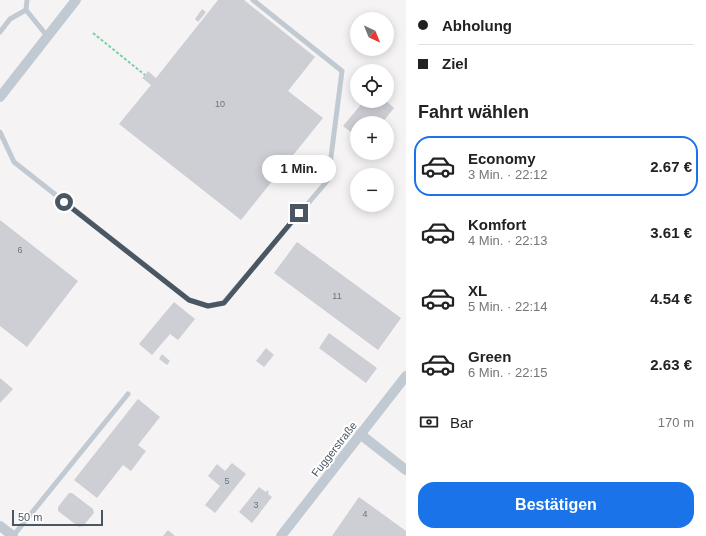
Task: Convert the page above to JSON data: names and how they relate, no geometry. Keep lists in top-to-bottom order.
{
  "streets": {
    "street": ["Fuggerstraße"]
  },
  "house_numbers": [
    "10",
    "6",
    "11",
    "5",
    "3",
    "4"
  ],
  "scale_bar": "50 m",
  "north": "bottom right",
  "page": {
    "banner": ["Abholung", "Ziel"],
    "map_buttons": ["+", "−"],
    "heading": "Fahrt wählen",
    "list": [
      {
        "name": "Economy",
        "note": "3 Min. · 22:12",
        "value": "2.67 €"
      },
      {
        "name": "Komfort",
        "note": "4 Min. · 22:13",
        "value": "3.61 €"
      },
      {
        "name": "XL",
        "note": "5 Min. · 22:14",
        "value": "4.54 €"
      },
      {
        "name": "Green",
        "note": "6 Min. · 22:15",
        "value": "2.63 €"
      }
    ],
    "bubble": "1 Min.",
    "pay": ["Bar", "170 m"],
    "buttons": "Bestätigen",
    "scale": "50 m"
  }
}
